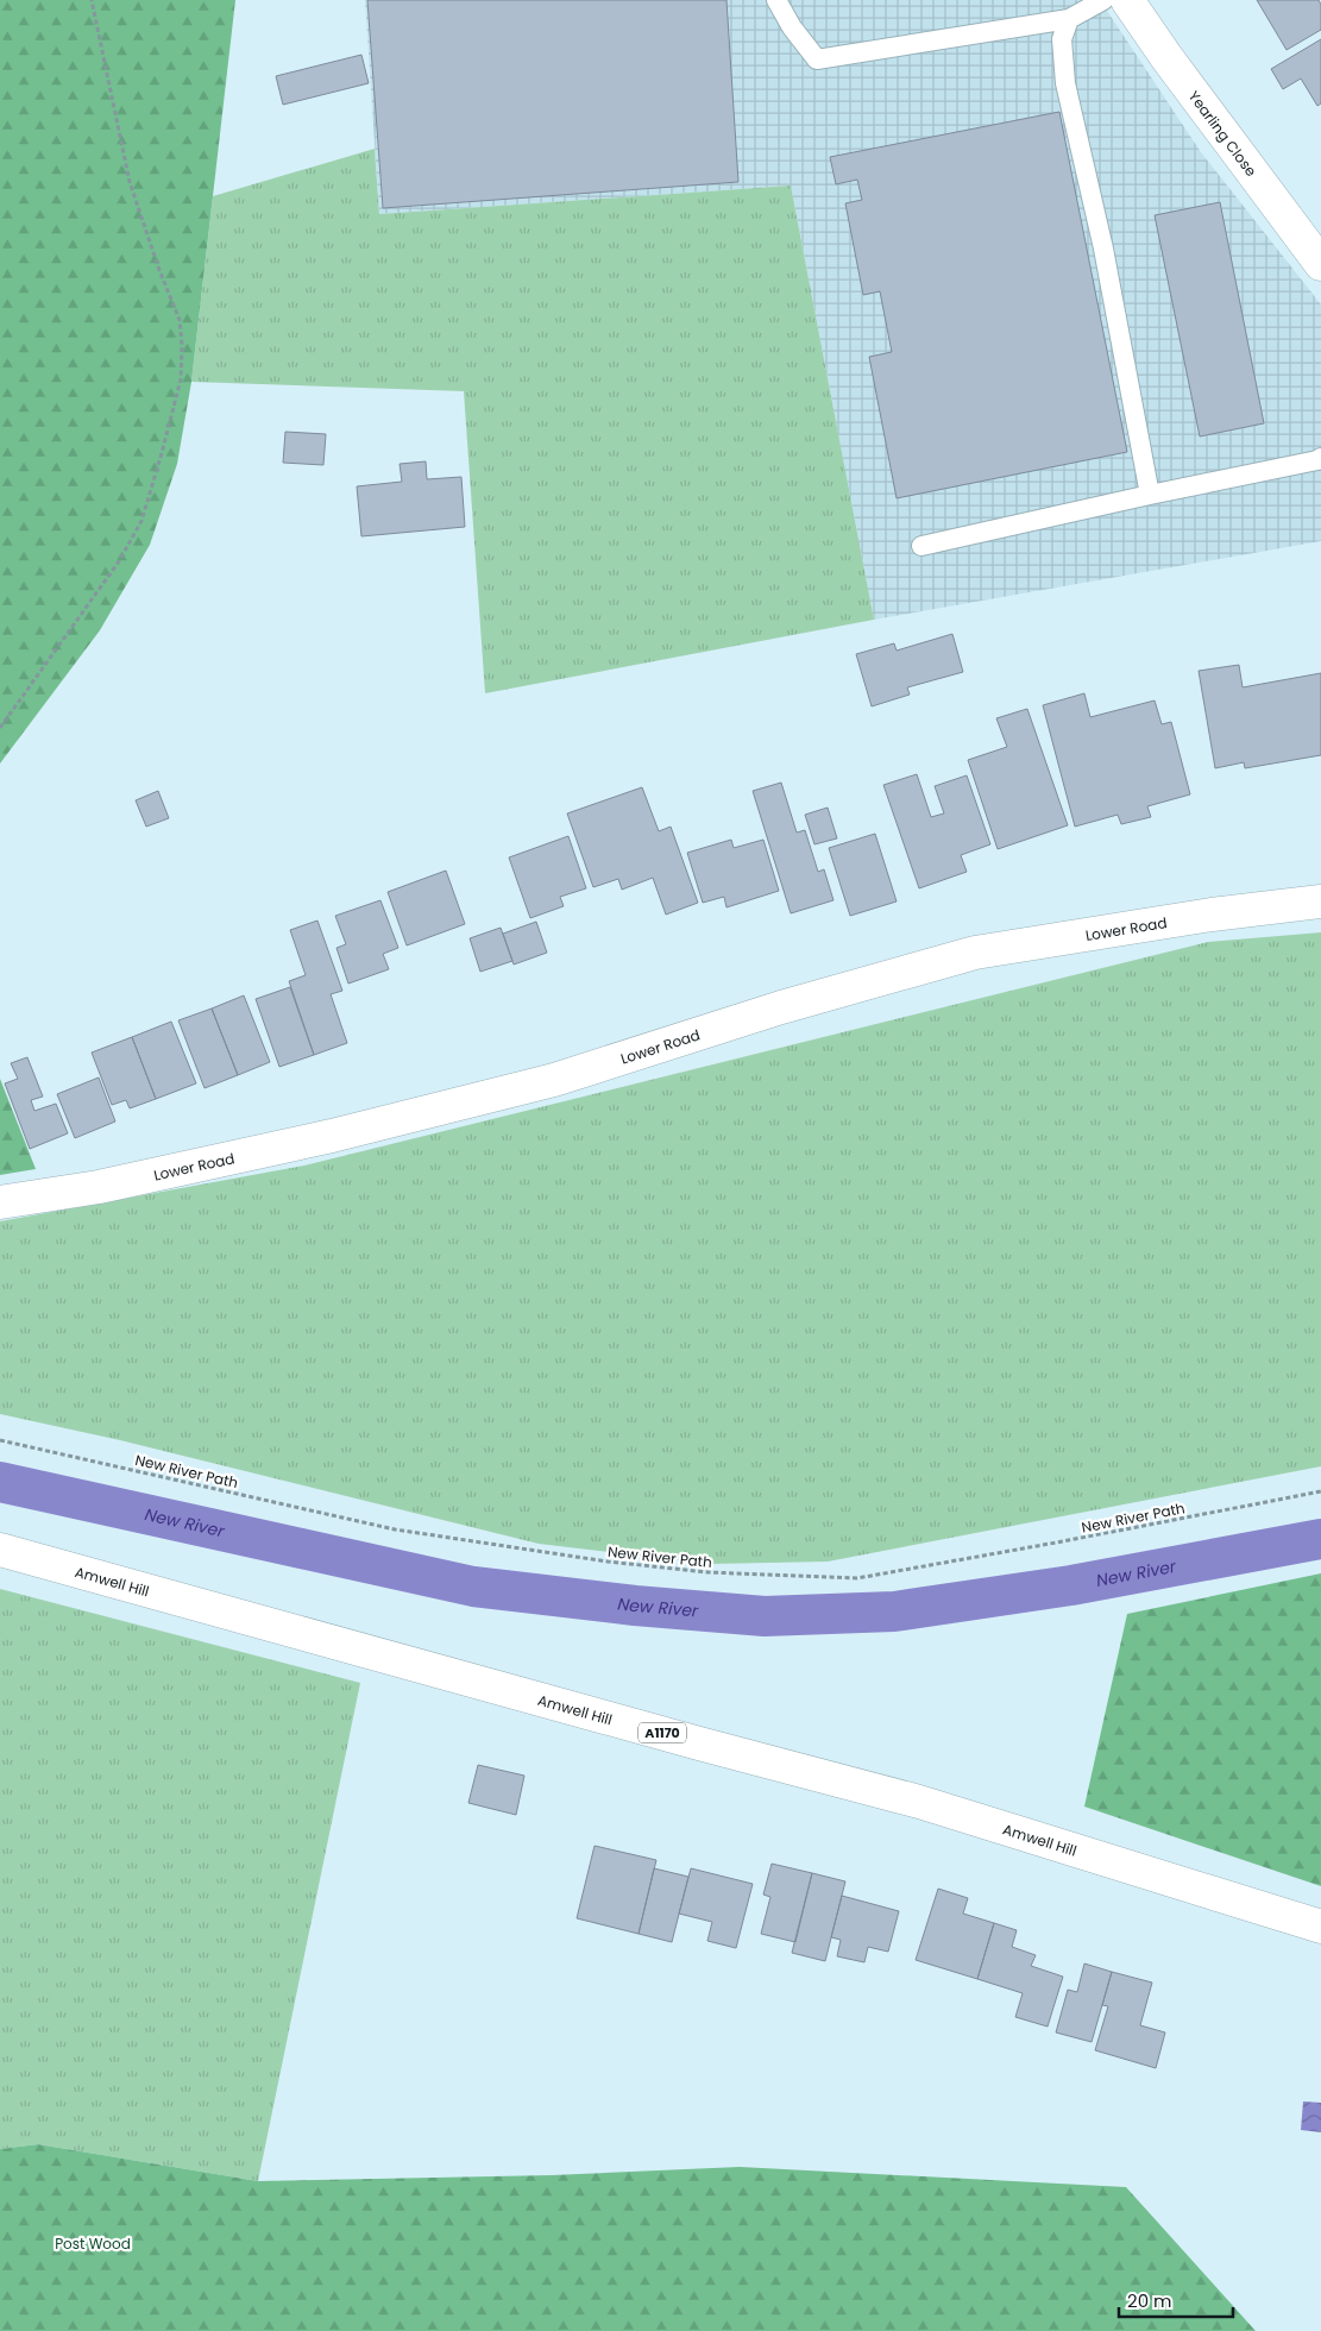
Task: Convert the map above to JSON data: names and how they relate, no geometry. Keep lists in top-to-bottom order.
{
  "streets": {
    "street": [
      "Yearling Close",
      "Lower Road",
      "Amwell Hill",
      "A1170"
    ],
    "path": ["New River Path"]
  },
  "water": ["New River"],
  "parks": ["Post Wood"],
  "scale_bar": "20 m"
}
